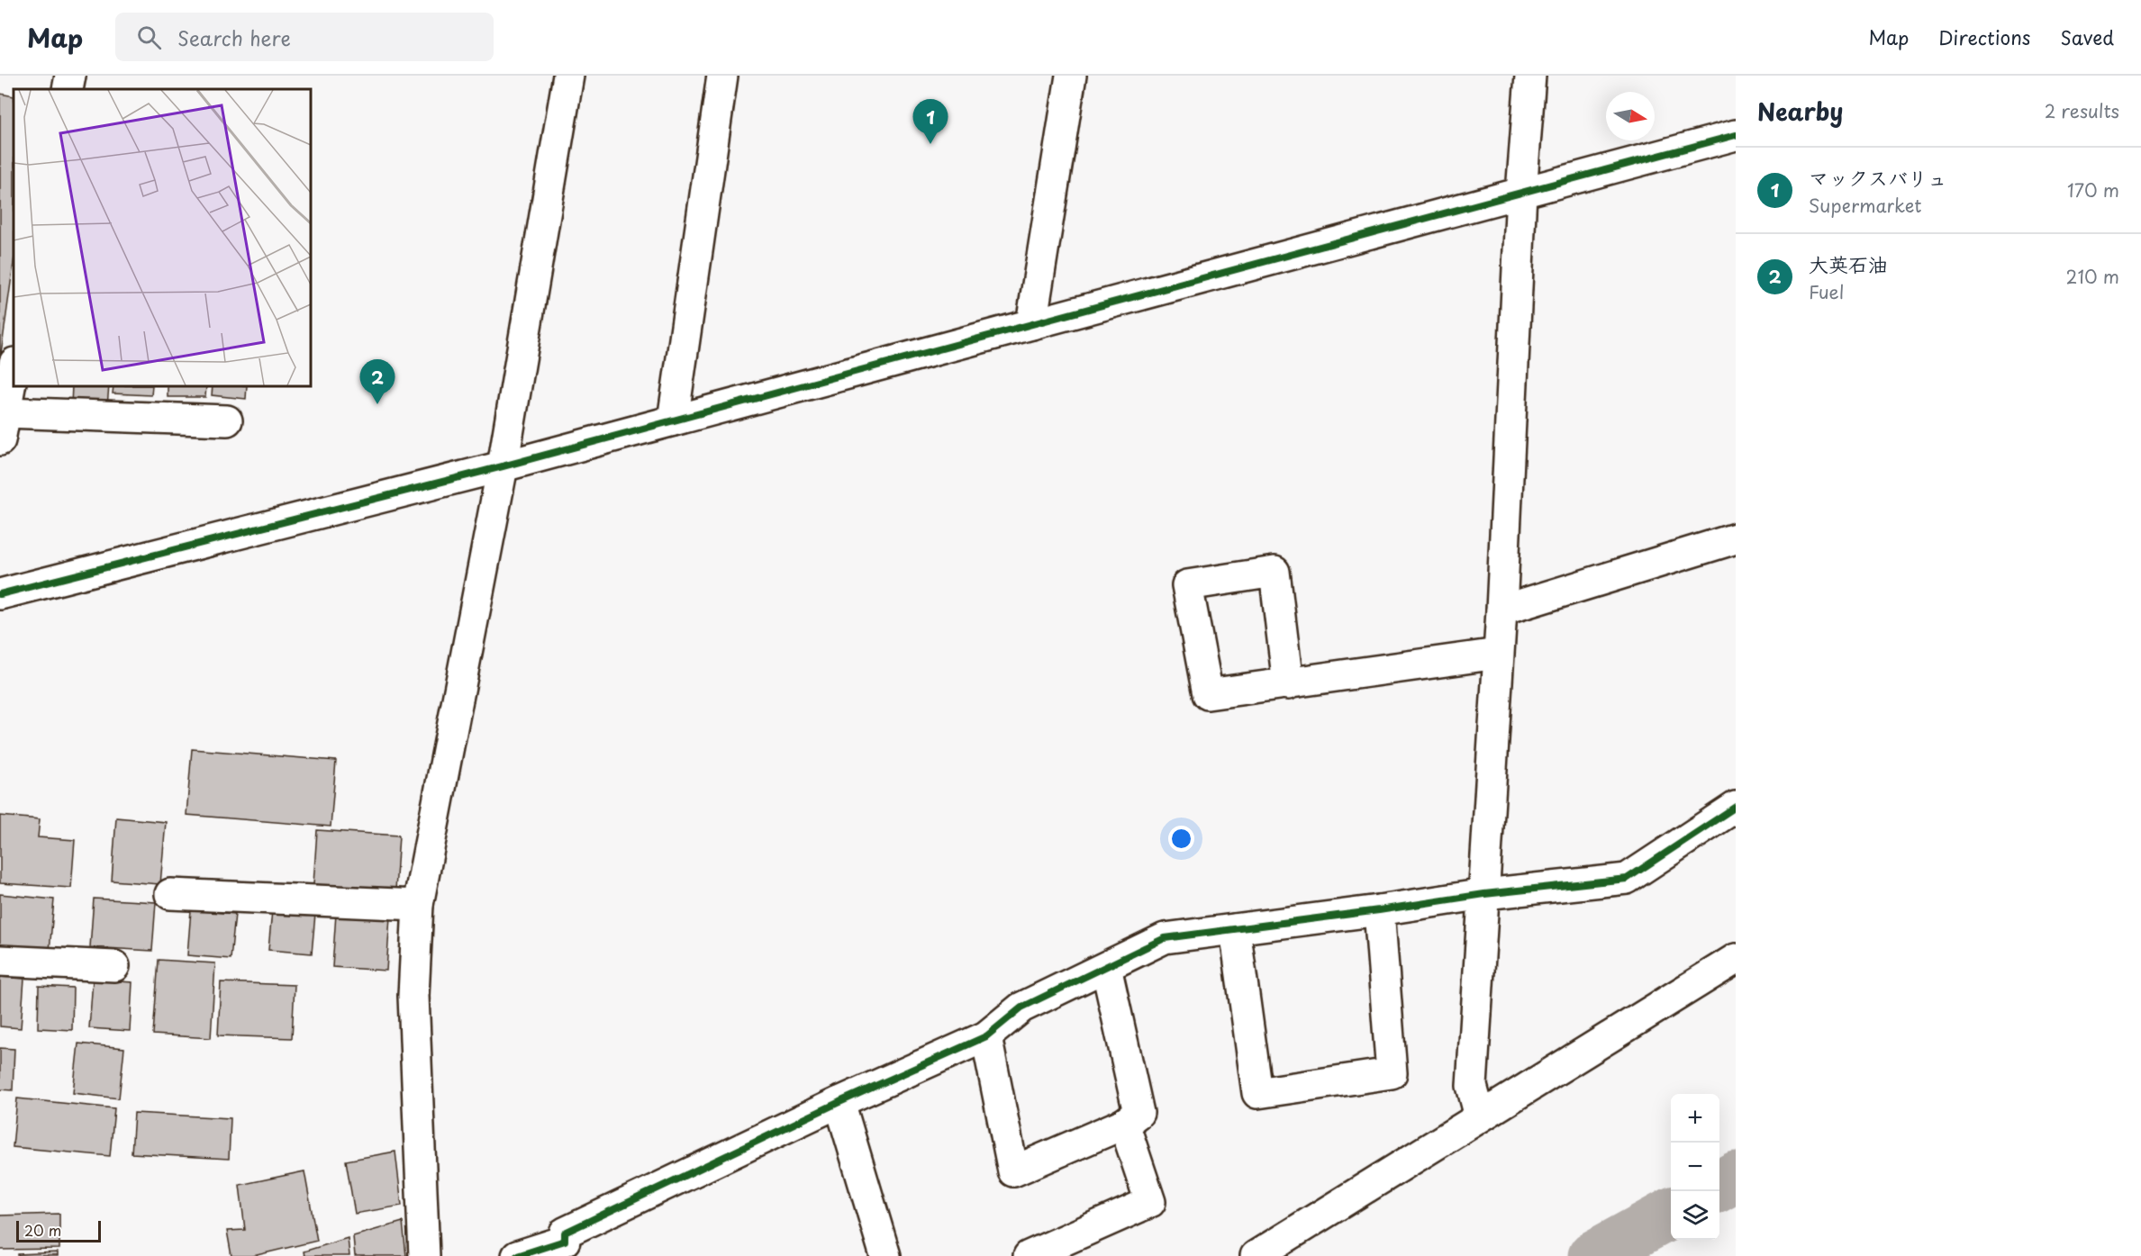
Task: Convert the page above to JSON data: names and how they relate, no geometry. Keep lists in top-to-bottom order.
{
  "scale_bar": "20 m",
  "north": "right",
  "page": {
    "header": "Map",
    "search": "Search here",
    "nav": ["Map", "Directions", "Saved"],
    "heading": ["Nearby", "2 results"],
    "pins": ["1", "2"],
    "list": [
      {
        "mark": "1",
        "name": "マックスバリュ",
        "note": "Supermarket",
        "value": "170 m"
      },
      {
        "mark": "2",
        "name": "大英石油",
        "note": "Fuel",
        "value": "210 m"
      }
    ],
    "map_buttons": ["+", "−"],
    "scale": "20 m"
  }
}
